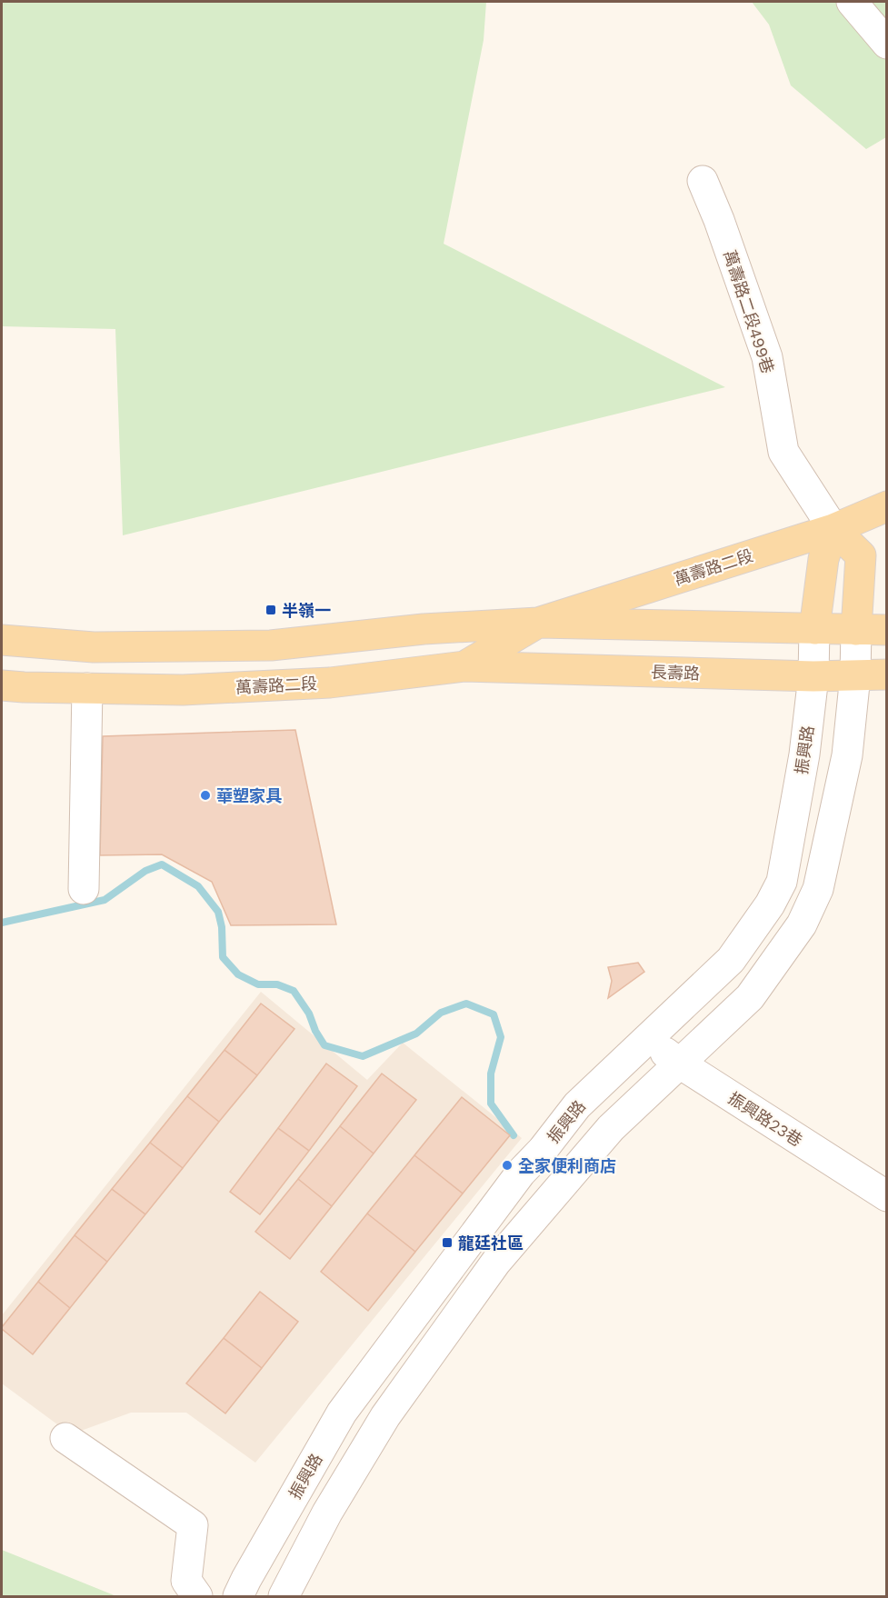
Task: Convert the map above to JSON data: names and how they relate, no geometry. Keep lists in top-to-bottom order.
{
  "streets": {
    "main road": ["萬壽路二段", "長壽路"],
    "street": ["萬壽路二段499巷", "振興路", "振興路23巷"]
  },
  "crossings": [
    ["萬壽路二段499巷", "萬壽路二段"],
    ["萬壽路二段", "長壽路"],
    ["長壽路", "振興路"],
    ["振興路", "振興路23巷"]
  ],
  "places": {
    "transit": ["半嶺一", "龍廷社區"],
    "other": ["華塑家具", "全家便利商店"]
  }
}
